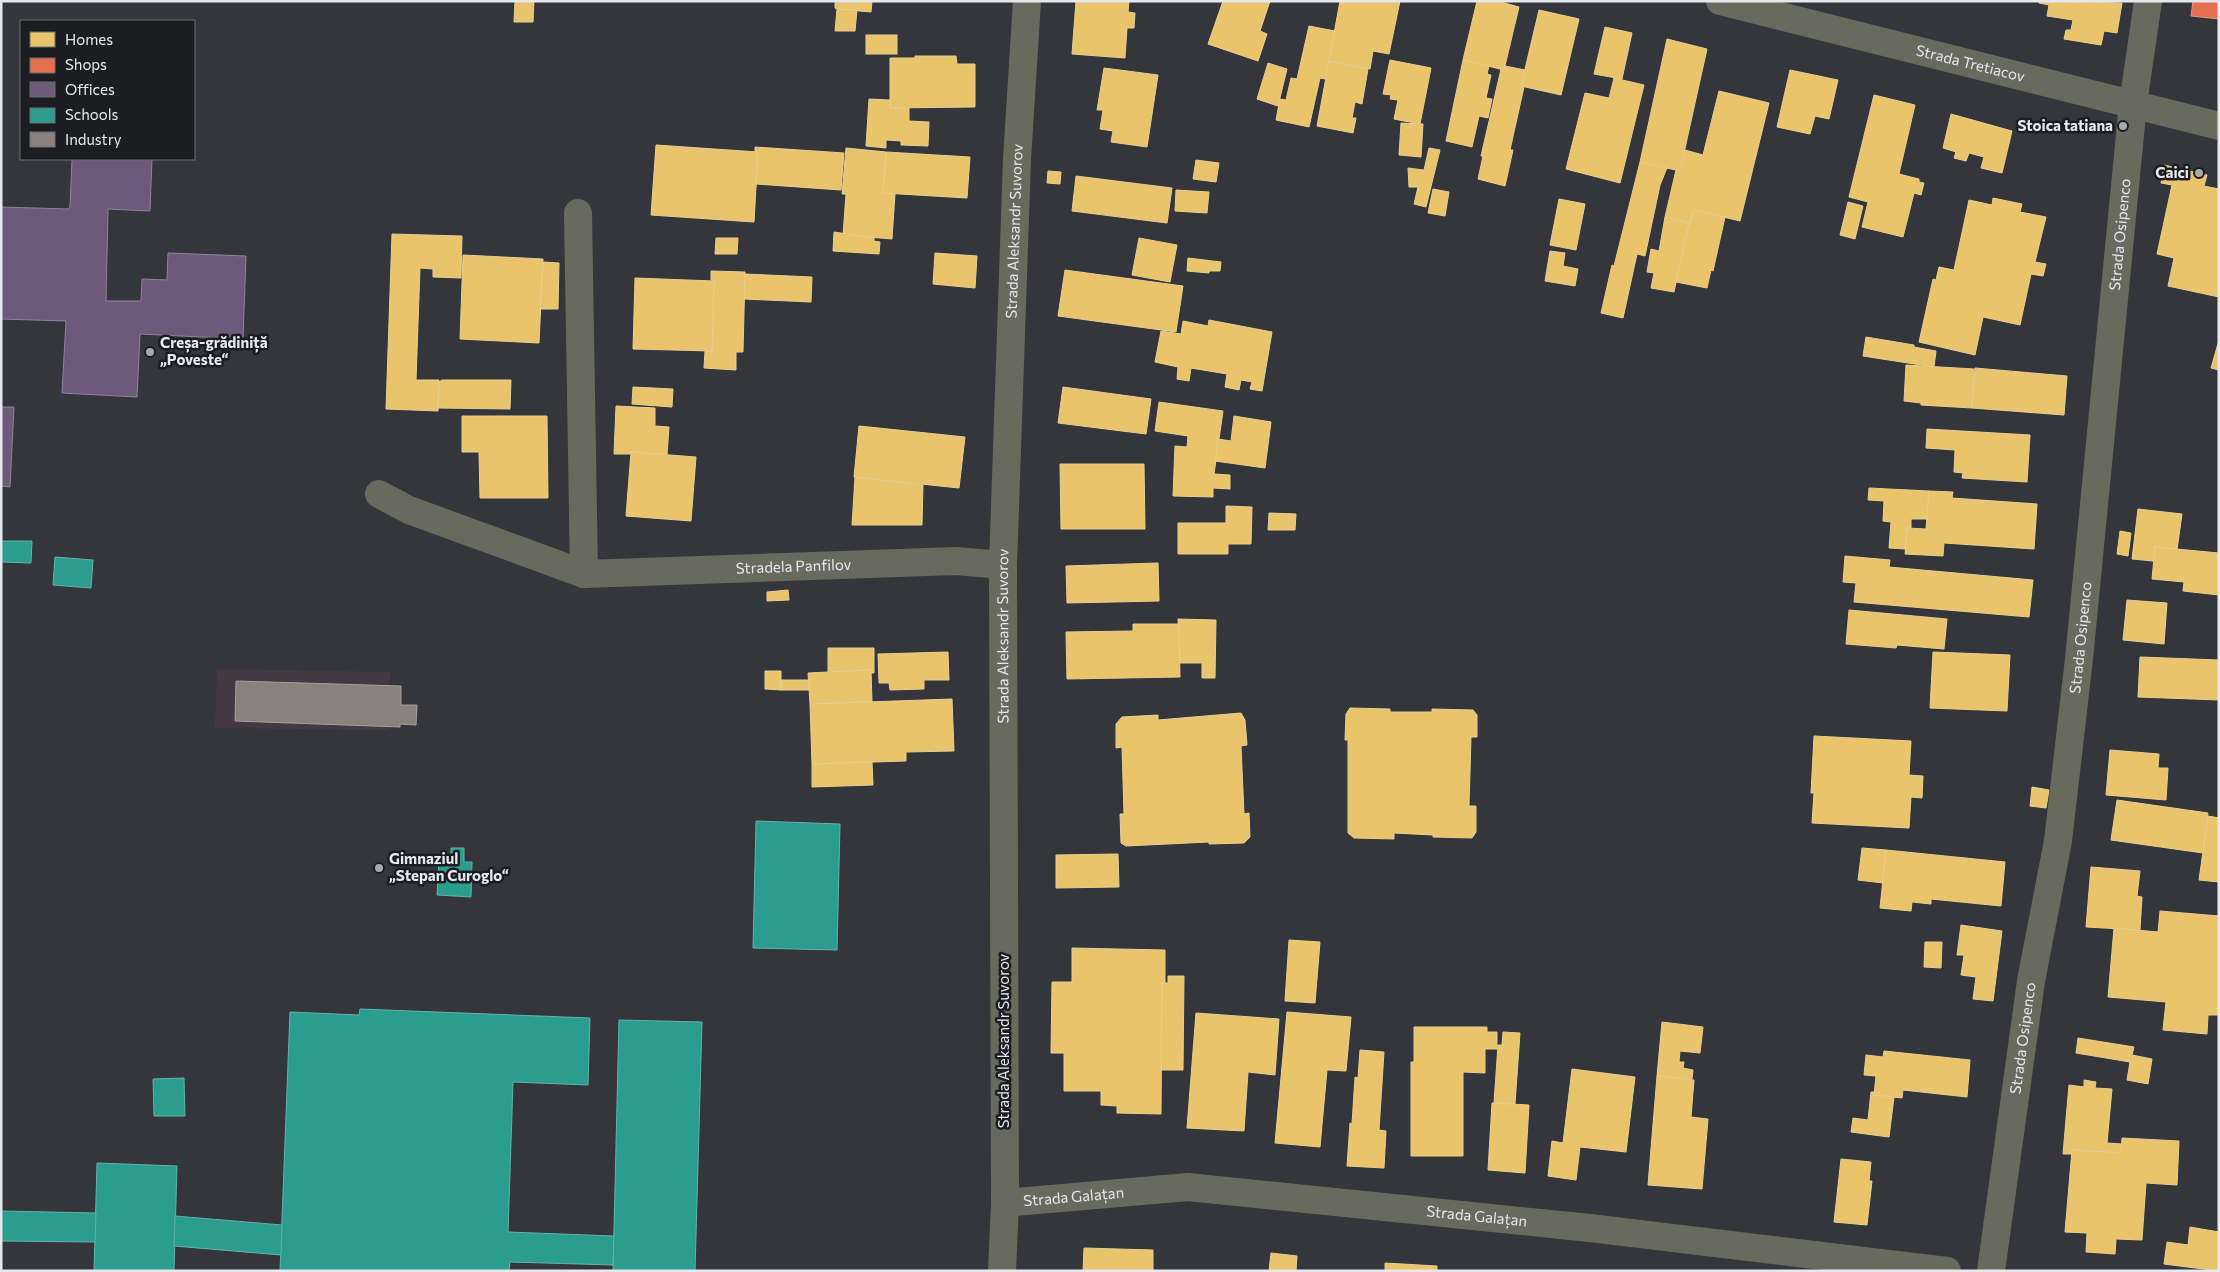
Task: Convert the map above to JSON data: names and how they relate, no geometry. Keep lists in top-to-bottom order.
{
  "streets": {
    "street": [
      "Strada Tretiacov",
      "Strada Aleksandr Suvorov",
      "Strada Osipenco",
      "Stradela Panfilov",
      "Strada Galațan"
    ]
  },
  "crossings": [
    ["Strada Tretiacov", "Strada Osipenco"],
    ["Strada Aleksandr Suvorov", "Stradela Panfilov"],
    ["Strada Aleksandr Suvorov", "Strada Galațan"]
  ],
  "places": [
    "Stoica tatiana",
    "Caici",
    "Creșa-grădiniță „Poveste“",
    "Gimnaziul „Stepan Curoglo“"
  ],
  "legend": [
    "Homes",
    "Shops",
    "Offices",
    "Schools",
    "Industry"
  ]
}
